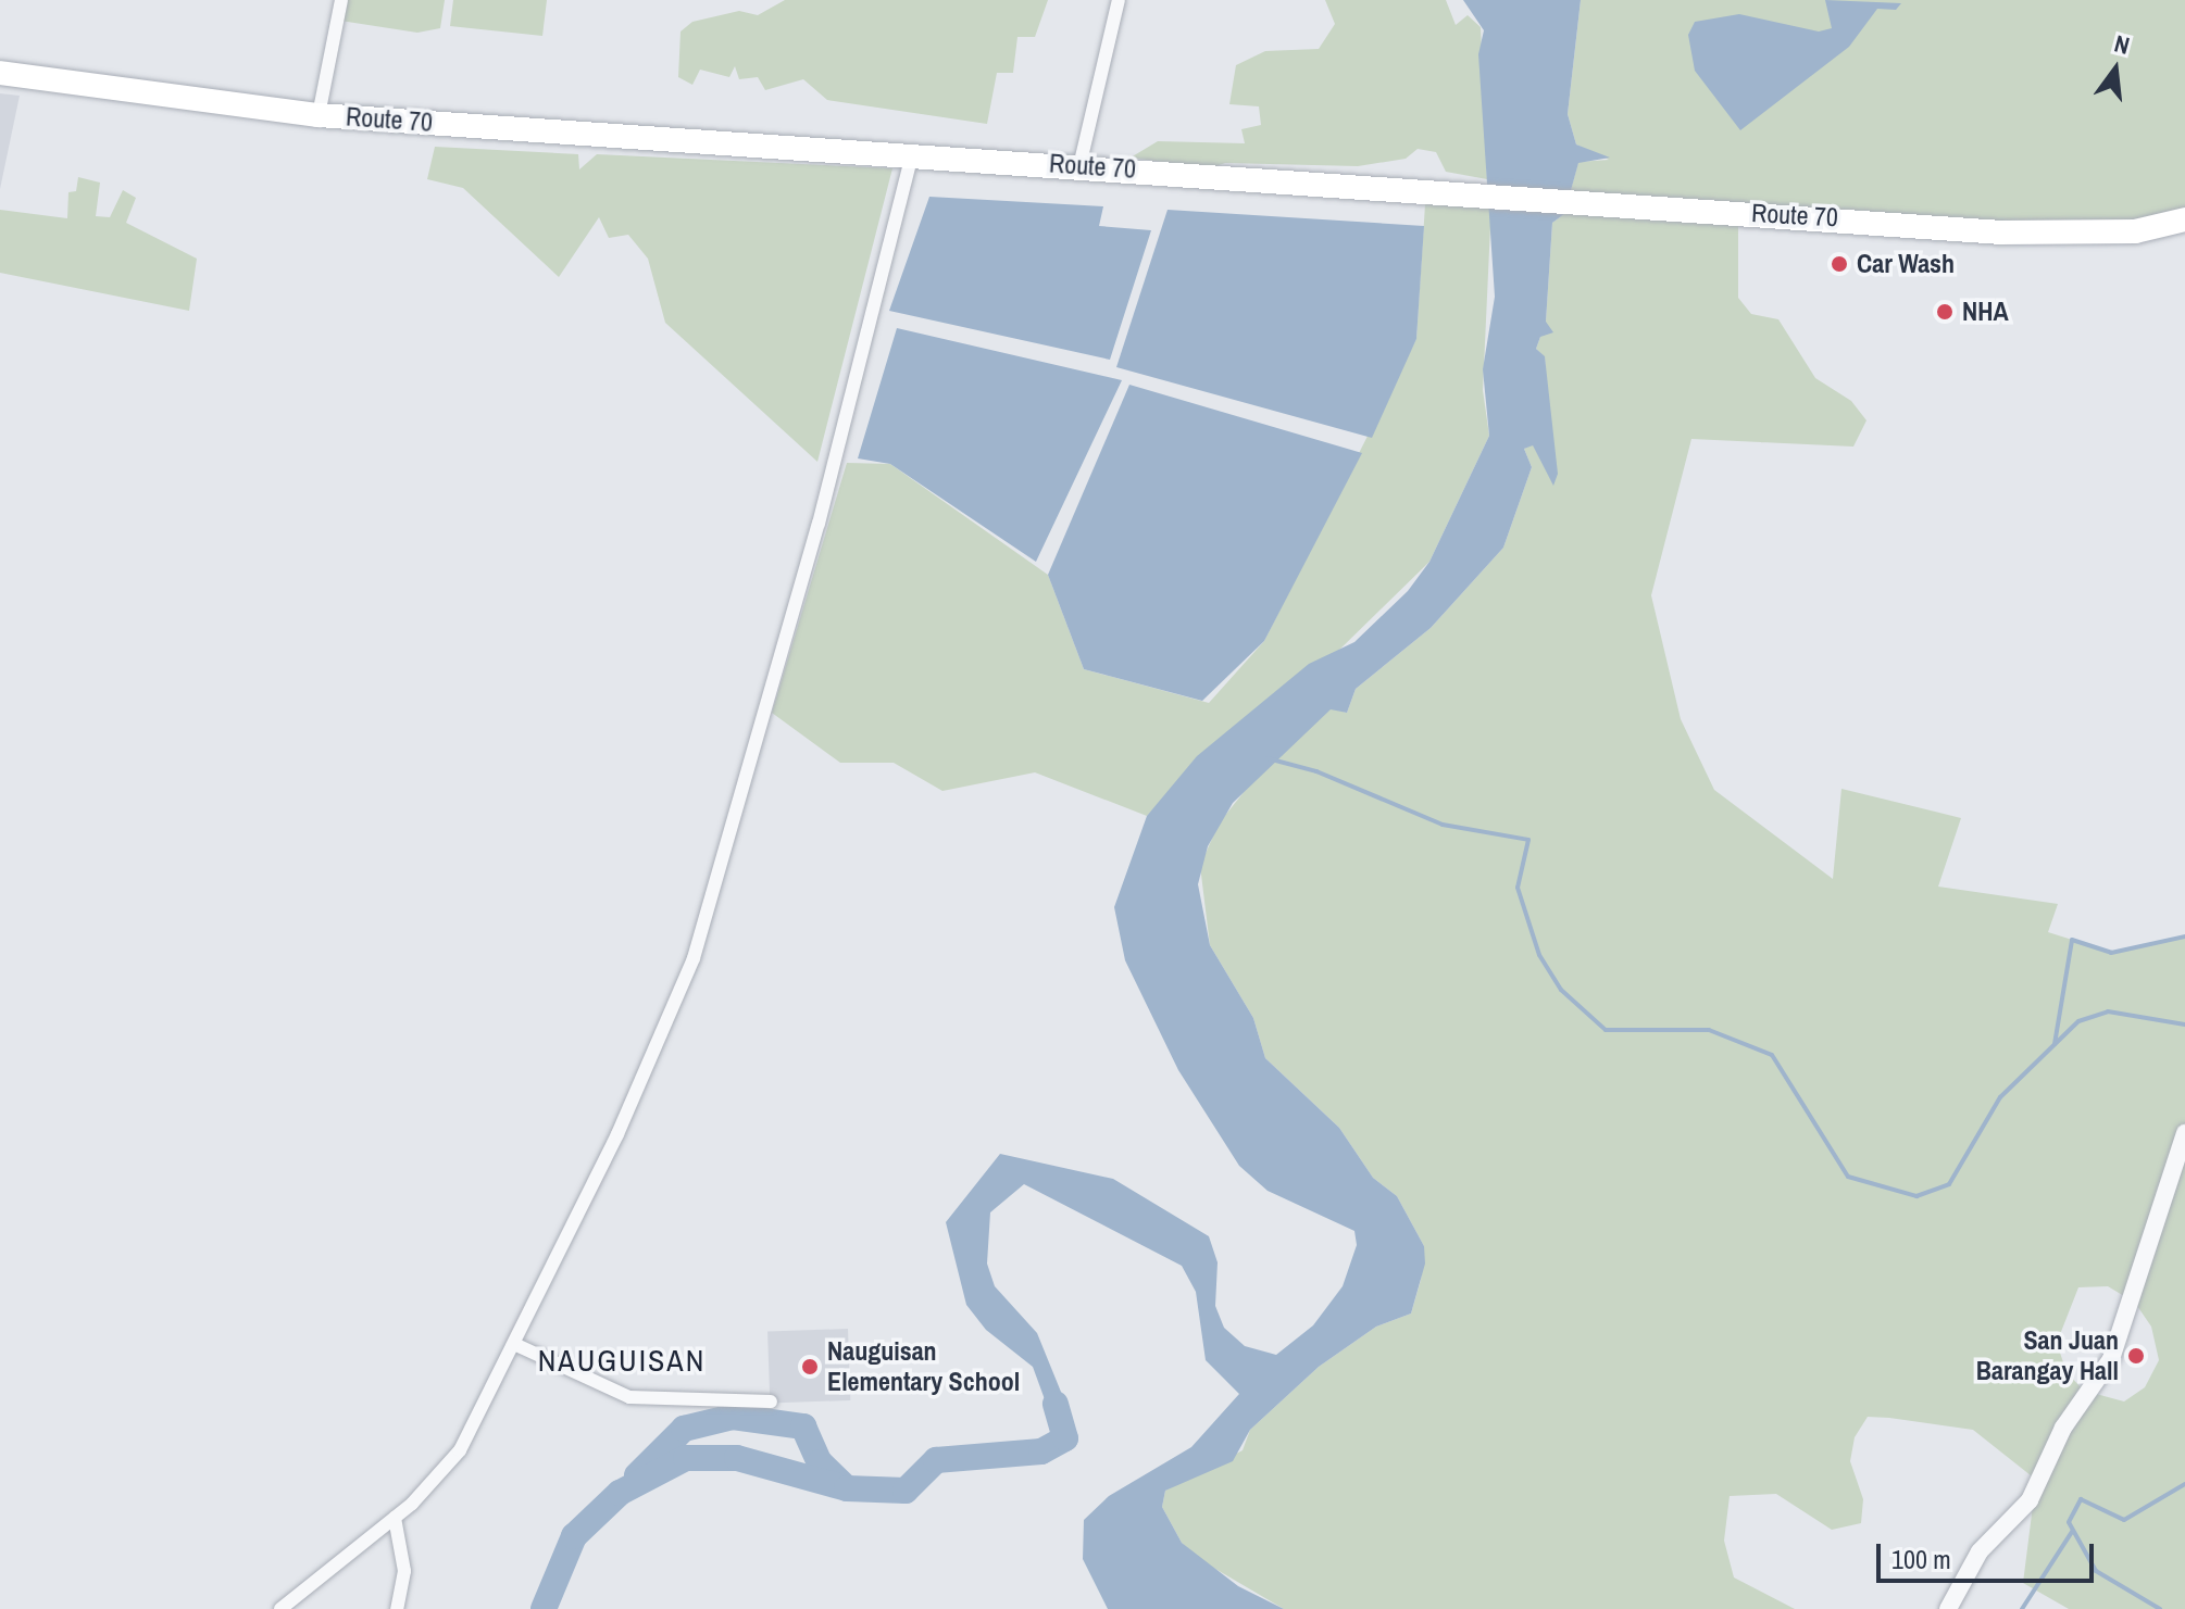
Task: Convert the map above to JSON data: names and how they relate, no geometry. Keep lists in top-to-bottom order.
{
  "streets": {
    "highway": ["Route 70"]
  },
  "districts": ["NAUGUISAN"],
  "places": [
    "Car Wash",
    "NHA",
    "San Juan Barangay Hall",
    "Nauguisan Elementary School"
  ],
  "scale_bar": "100 m",
  "north": "top"
}
